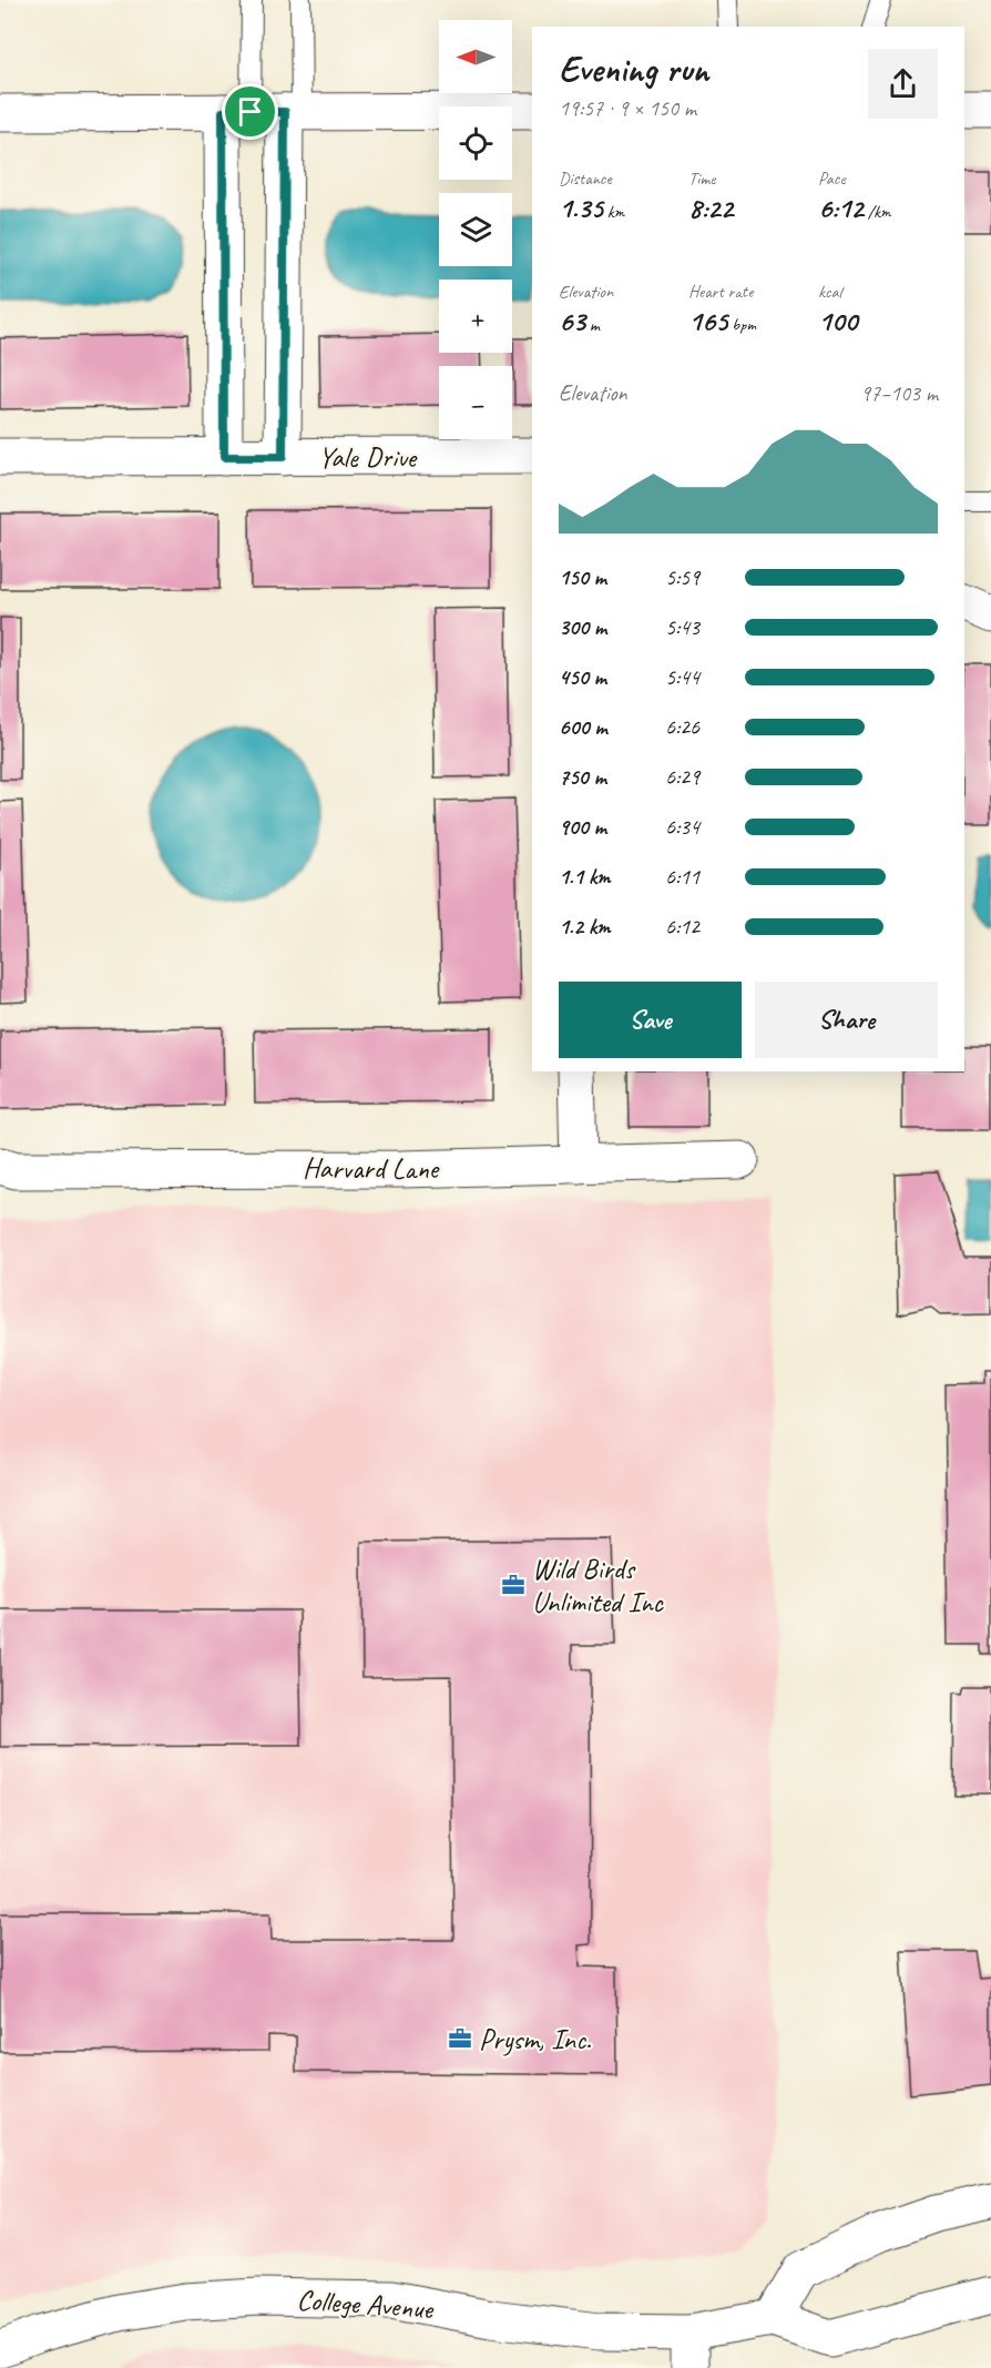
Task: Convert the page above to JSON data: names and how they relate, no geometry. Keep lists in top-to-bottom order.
{
  "streets": {
    "street": ["Yale Drive", "Harvard Lane", "College Avenue"]
  },
  "places": {
    "office": ["Wild Birds Unlimited Inc", "Prysm, Inc."]
  },
  "north": "left",
  "page": {
    "map_buttons": ["+", "−"],
    "heading": ["Evening run", "19:57 · 9 × 150 m"],
    "stats": [
      ["Distance", "1.35 km"],
      ["Time", "8:22"],
      ["Pace", "6:12 /km"],
      ["Elevation", "63 m"],
      ["Heart rate", "165 bpm"],
      ["kcal", "100"]
    ],
    "chart": ["Elevation", "97–103 m"],
    "list": [
      {
        "name": "150 m",
        "note": "5:59"
      },
      {
        "name": "300 m",
        "note": "5:43"
      },
      {
        "name": "450 m",
        "note": "5:44"
      },
      {
        "name": "600 m",
        "note": "6:26"
      },
      {
        "name": "750 m",
        "note": "6:29"
      },
      {
        "name": "900 m",
        "note": "6:34"
      },
      {
        "name": "1.1 km",
        "note": "6:11"
      },
      {
        "name": "1.2 km",
        "note": "6:12"
      }
    ],
    "buttons": ["Save", "Share"]
  }
}
